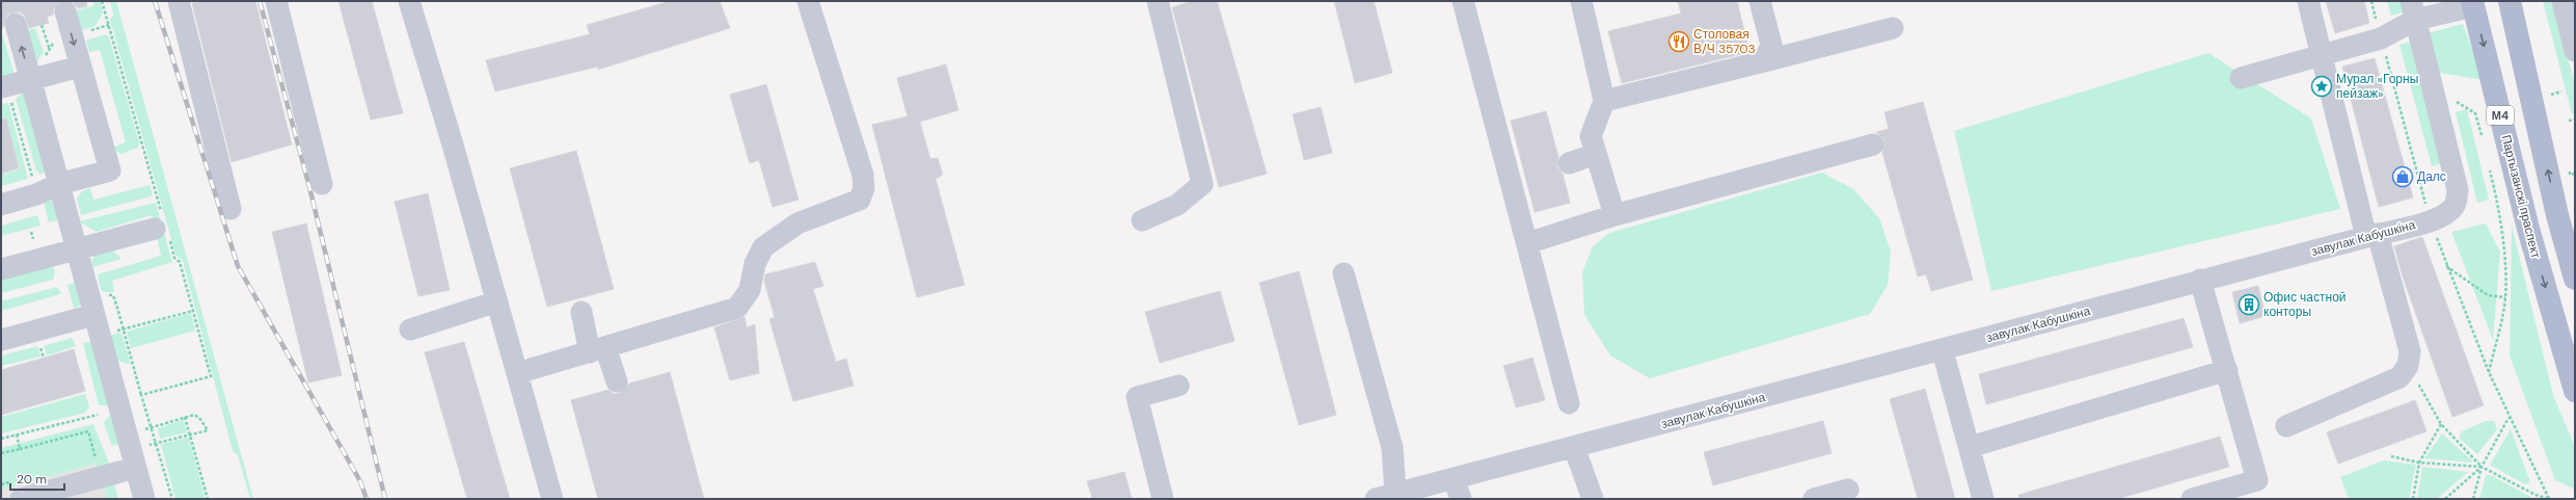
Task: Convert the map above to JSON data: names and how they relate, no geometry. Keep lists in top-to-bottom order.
{
  "streets": {
    "main road": ["М4", "Партызанскі праспект"],
    "street": ["завулак Кабушкіна"]
  },
  "places": {
    "restaurant": ["Столовая В/Ч 35703"],
    "place": ["Мурал «Горны пейзаж»"],
    "shop": ["Далс"],
    "building": ["Офис частной конторы"]
  },
  "scale_bar": "20 m"
}
